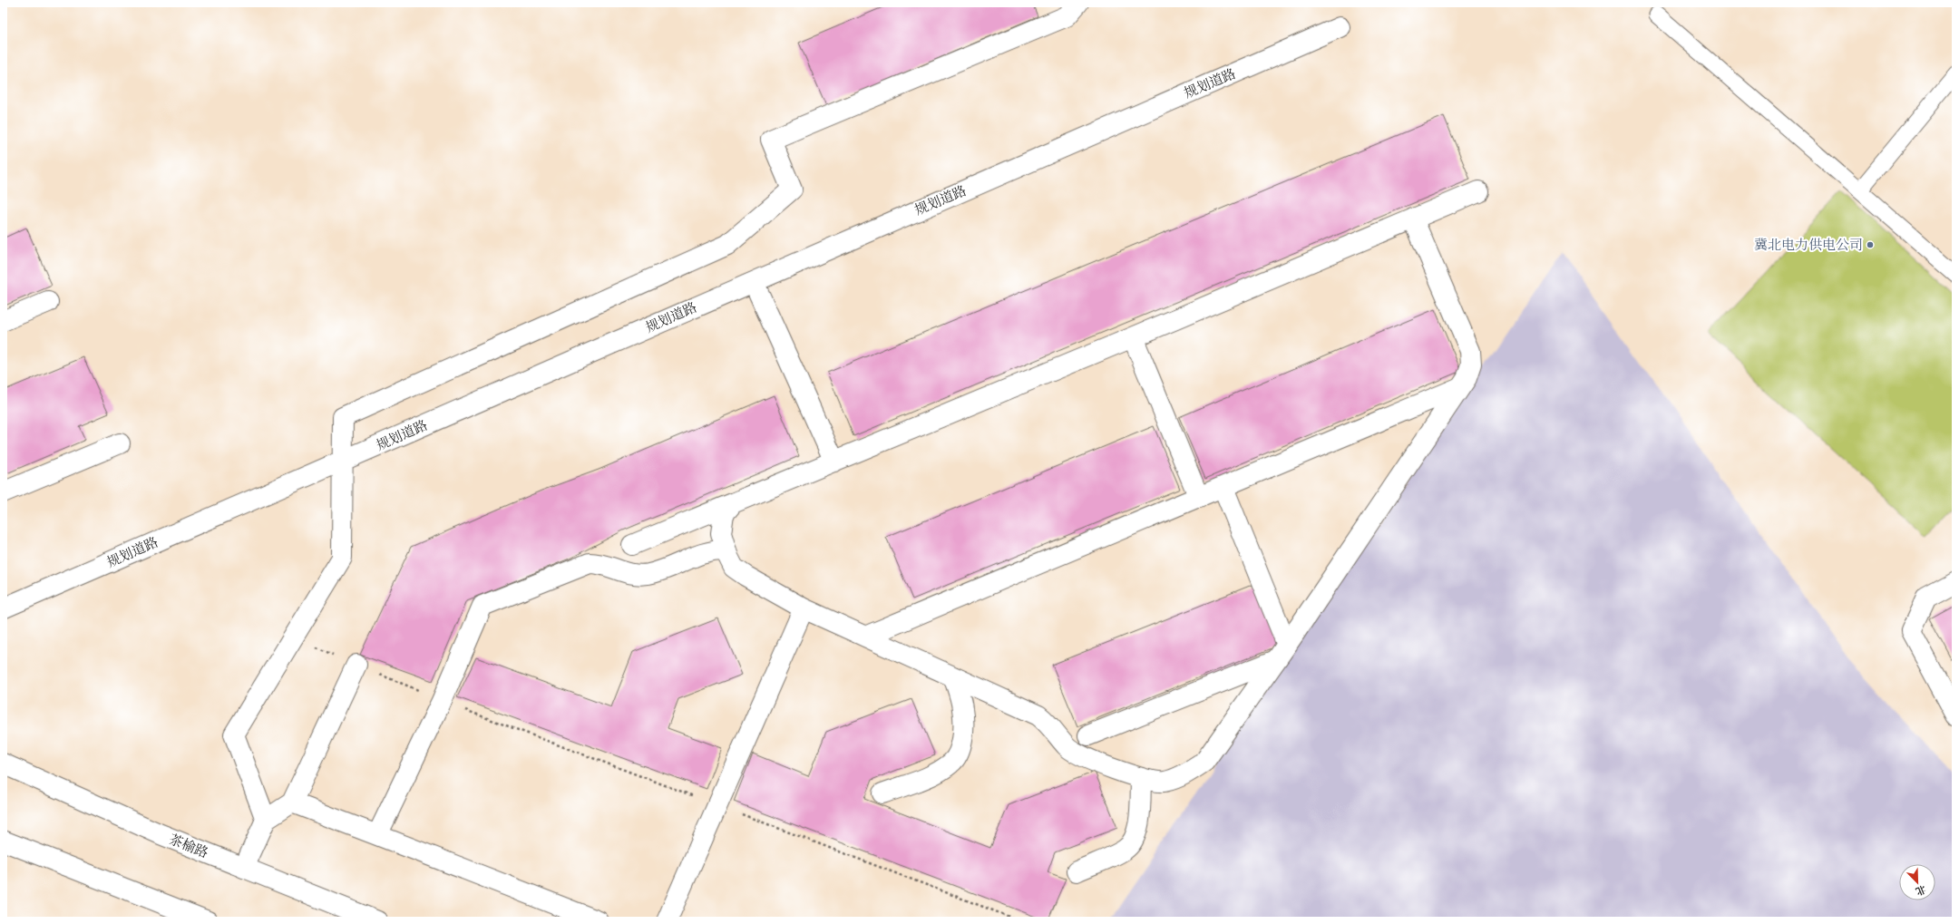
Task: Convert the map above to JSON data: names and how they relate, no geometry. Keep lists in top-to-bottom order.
{
  "streets": {
    "street": ["规划道路", "茶榆路"]
  },
  "places": ["冀北电力供电公司"],
  "north": "bottom right"
}
